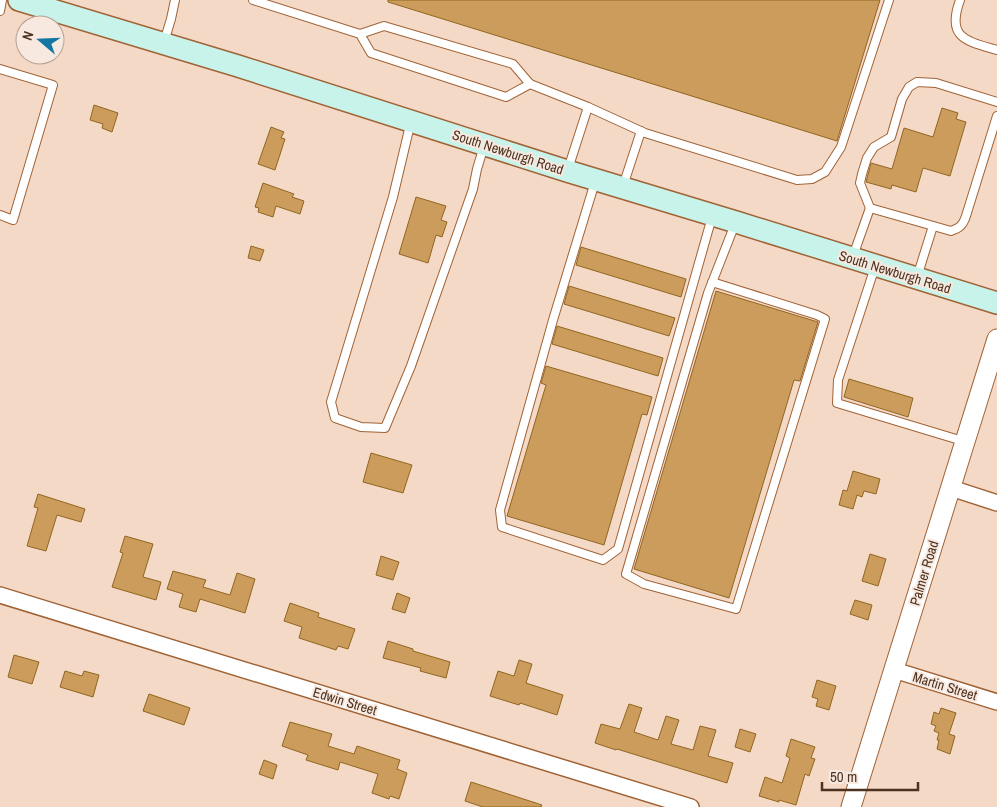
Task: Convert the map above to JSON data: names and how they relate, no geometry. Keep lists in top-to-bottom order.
{
  "streets": {
    "main road": ["South Newburgh Road"],
    "street": ["Palmer Road", "Martin Street", "Edwin Street"]
  },
  "crossings": [
    ["Palmer Road", "Martin Street"]
  ],
  "scale_bar": "50 m",
  "north": "left"
}
